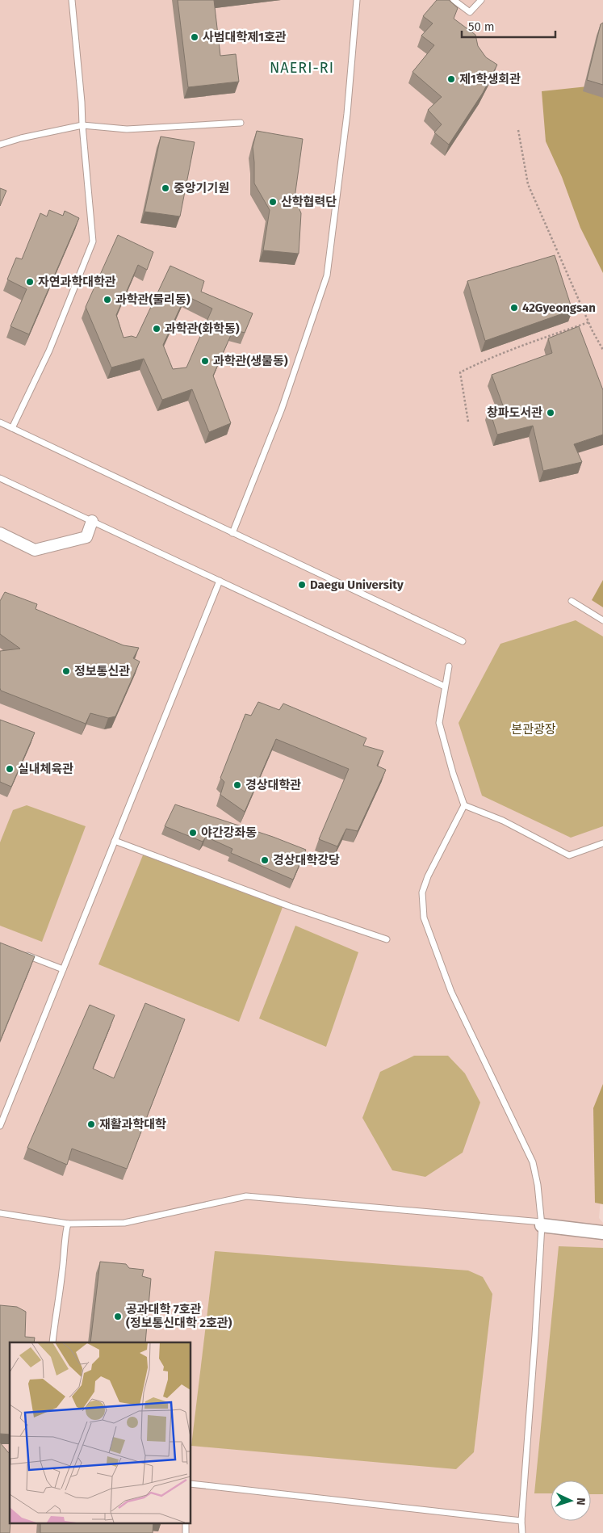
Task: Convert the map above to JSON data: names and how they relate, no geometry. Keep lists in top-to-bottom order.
{
  "districts": ["NAERI-RI"],
  "parks": ["본관광장"],
  "places": [
    "사범대학제1호관",
    "제1학생회관",
    "중앙기기원",
    "산학협력단",
    "자연과학대학관",
    "과학관(물리동)",
    "42Gyeongsan",
    "과학관(화학동)",
    "과학관(생물동)",
    "창파도서관",
    "Daegu University",
    "정보통신관",
    "실내체육관",
    "경상대학관",
    "야간강좌동",
    "경상대학강당",
    "재활과학대학",
    "공과대학 7호관 (정보통신대학 2호관)"
  ],
  "scale_bar": "50 m",
  "north": "right"
}
